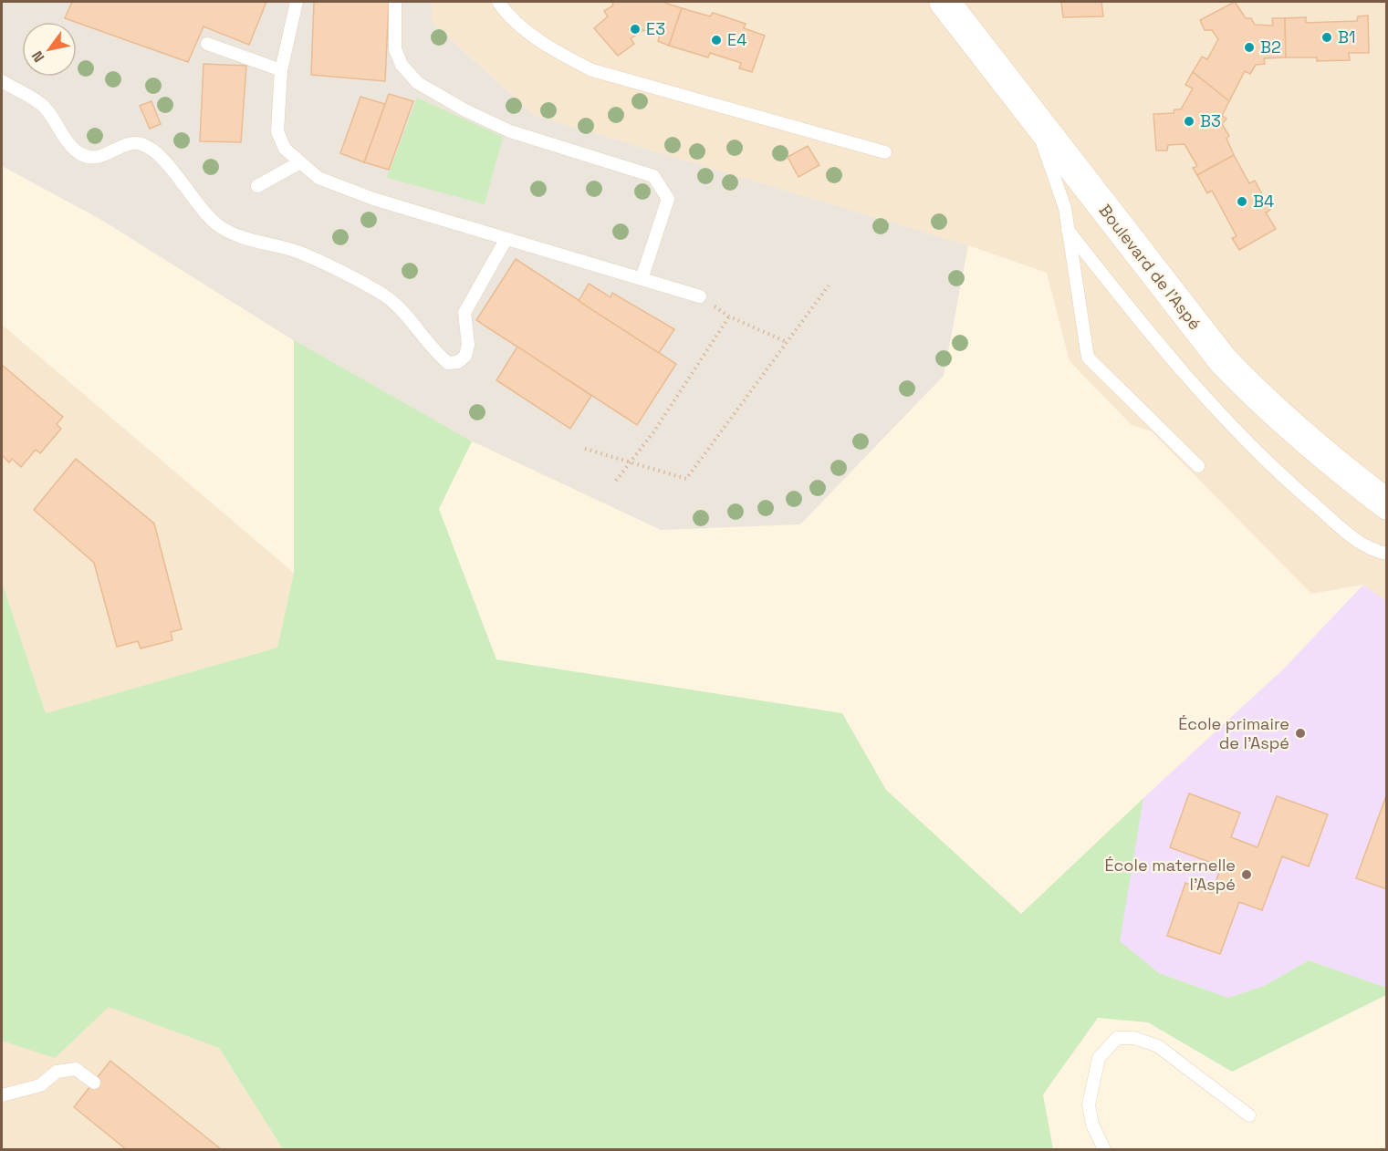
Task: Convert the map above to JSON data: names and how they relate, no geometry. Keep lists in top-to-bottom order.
{
  "streets": {
    "street": ["Boulevard de l'Aspé"]
  },
  "places": [
    "E3",
    "B1",
    "E4",
    "B2",
    "B3",
    "B4",
    "École primaire de l’Aspé",
    "École maternelle l'Aspé"
  ],
  "north": "bottom left"
}
